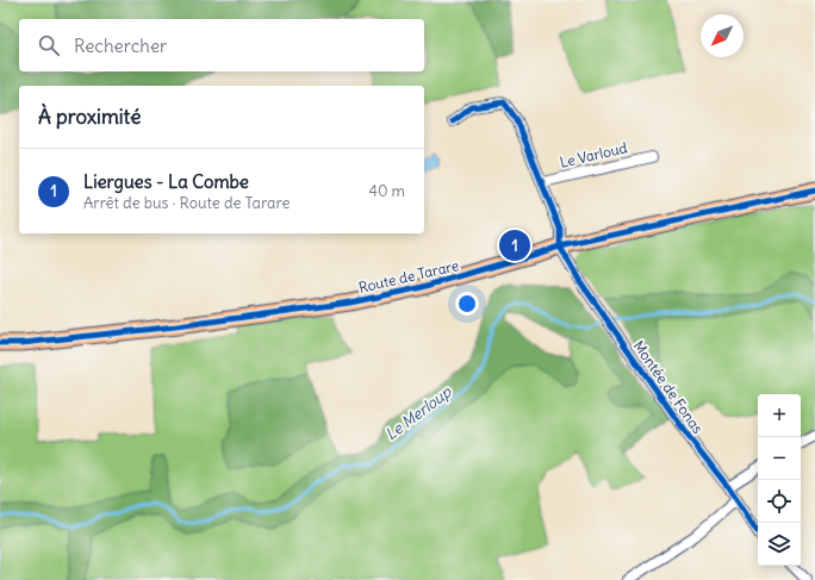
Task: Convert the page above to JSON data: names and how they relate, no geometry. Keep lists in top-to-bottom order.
{
  "streets": {
    "main road": ["Route de Tarare"],
    "street": ["Le Varloud", "Montée de Fonas"]
  },
  "crossings": [
    ["Route de Tarare", "Montée de Fonas"]
  ],
  "water": ["Le Merloup"],
  "north": "bottom left",
  "page": {
    "search": "Rechercher",
    "heading": "À proximité",
    "list": [
      {
        "mark": "1",
        "name": "Liergues - La Combe",
        "note": "Arrêt de bus · Route de Tarare",
        "value": "40 m"
      }
    ],
    "pins": "1",
    "map_buttons": ["+", "−"]
  }
}
